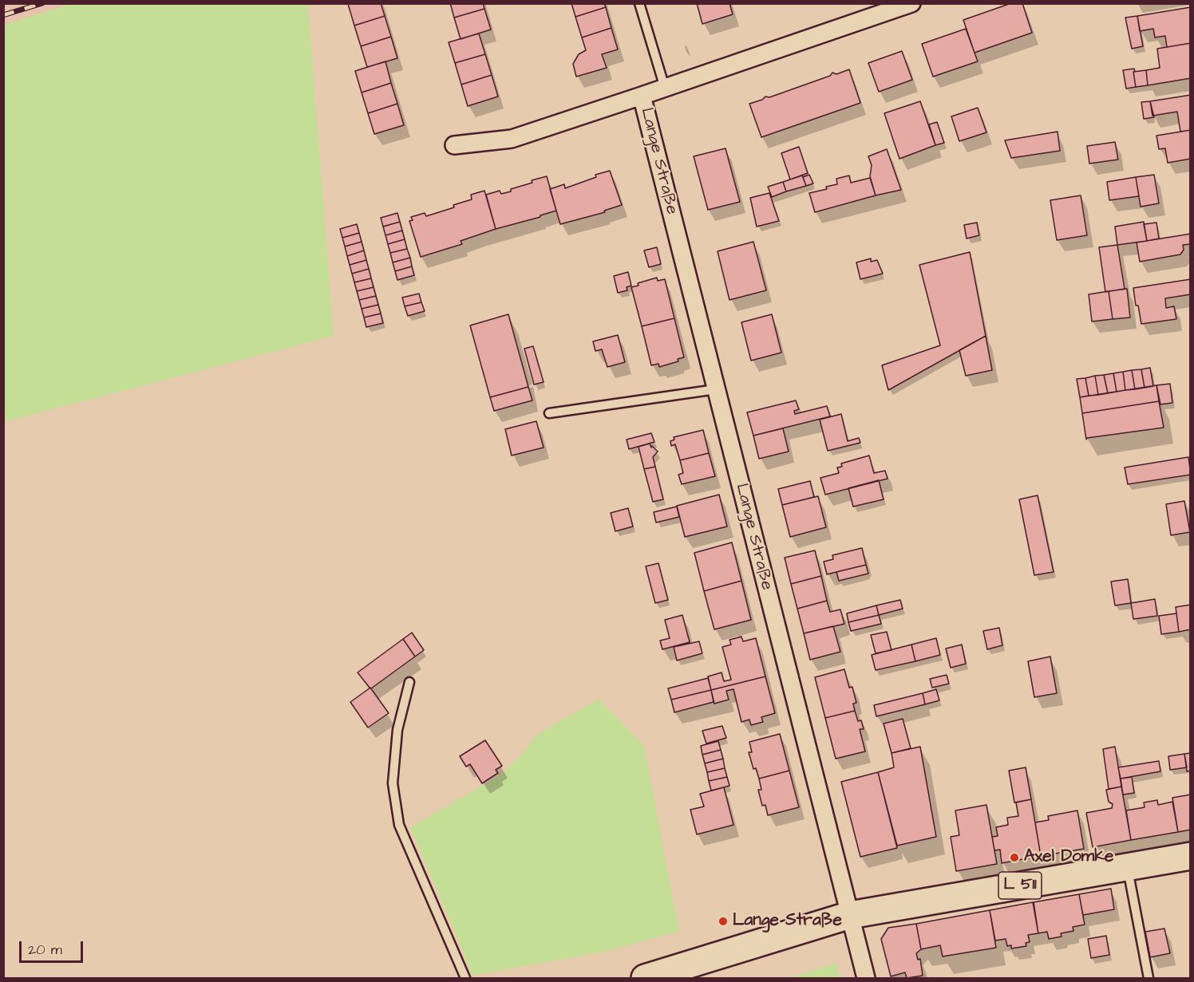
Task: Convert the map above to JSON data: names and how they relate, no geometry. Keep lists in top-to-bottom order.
{
  "streets": {
    "main road": ["L 511"],
    "street": ["Lange Straße"]
  },
  "crossings": [
    ["Lange Straße", "L 511"]
  ],
  "places": ["Axel Domke", "Lange Straße"],
  "scale_bar": "20 m"
}
